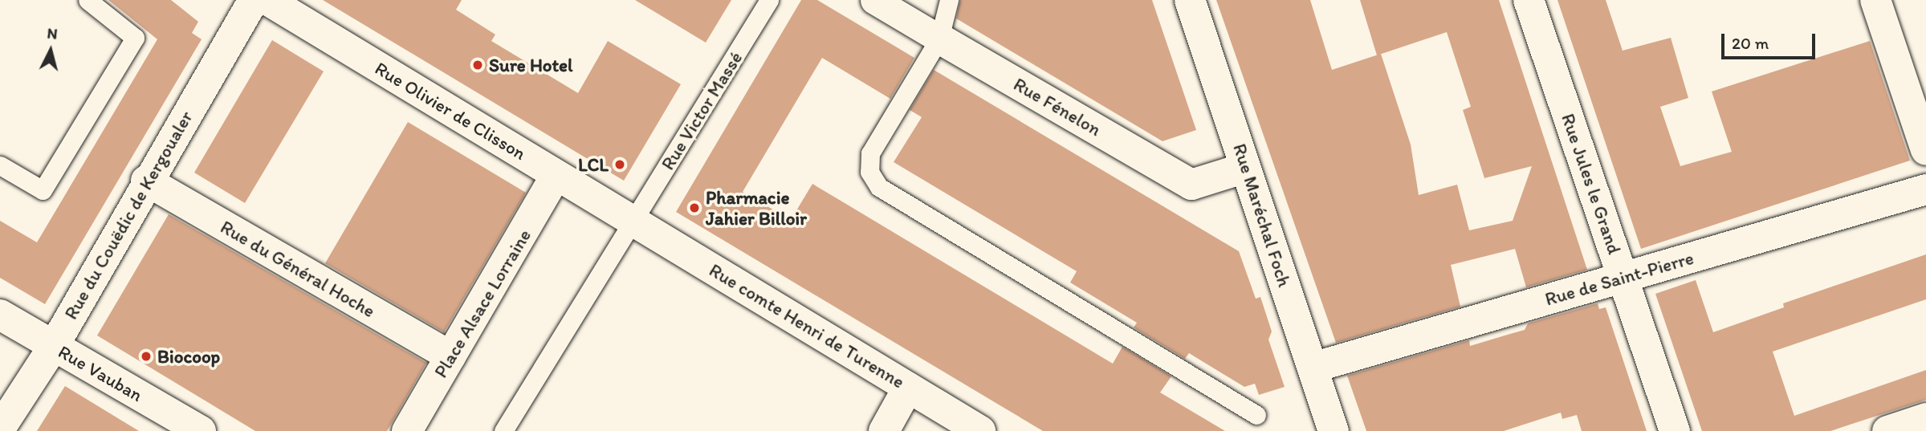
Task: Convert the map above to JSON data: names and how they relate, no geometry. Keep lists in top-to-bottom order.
{
  "streets": {
    "street": [
      "Rue Fénelon",
      "Rue Olivier de Clisson",
      "Rue Jules le Grand",
      "Rue du Couëdic de Kergoualer",
      "Rue Maréchal Foch",
      "Rue du Général Hoche",
      "Rue de Saint-Pierre",
      "Place Alsace Lorraine",
      "Rue comte Henri de Turenne",
      "Rue Vauban"
    ],
    "lane": ["Rue Victor Massé"]
  },
  "crossings": [
    ["Rue Fénelon", "Rue Maréchal Foch"],
    ["Rue Olivier de Clisson", "Rue Victor Massé"],
    ["Rue Olivier de Clisson", "Place Alsace Lorraine"],
    ["Rue Olivier de Clisson", "Rue comte Henri de Turenne"],
    ["Rue Victor Massé", "Rue comte Henri de Turenne"],
    ["Rue Jules le Grand", "Rue de Saint-Pierre"],
    ["Rue du Couëdic de Kergoualer", "Rue du Général Hoche"],
    ["Rue du Couëdic de Kergoualer", "Rue Vauban"],
    ["Rue Maréchal Foch", "Rue de Saint-Pierre"],
    ["Rue du Général Hoche", "Place Alsace Lorraine"]
  ],
  "places": [
    "Sure Hotel",
    "LCL",
    "Pharmacie Jahier Billoir",
    "Biocoop"
  ],
  "scale_bar": "20 m",
  "north": "top"
}
